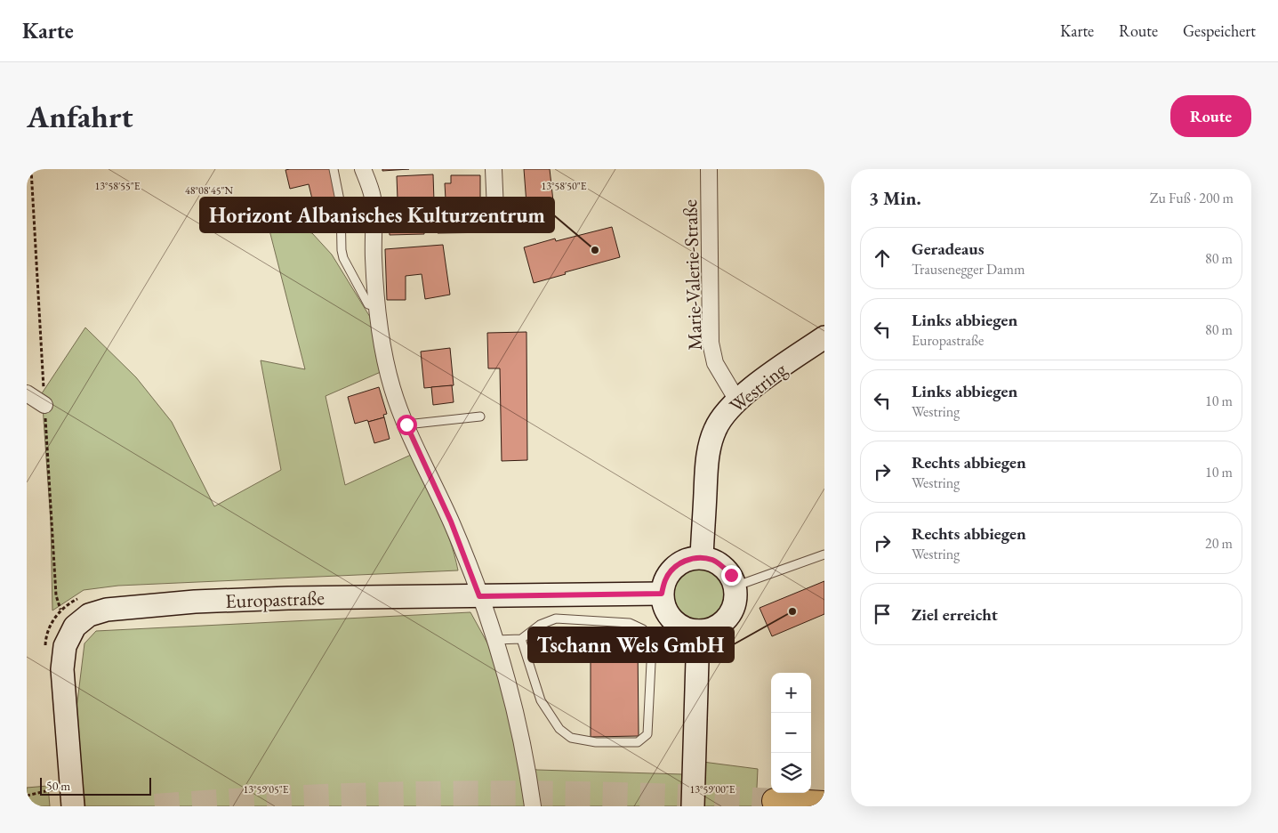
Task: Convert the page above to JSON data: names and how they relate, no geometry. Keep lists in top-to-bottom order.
{
  "streets": {
    "street": ["Marie-Valerie-Straße", "Westring", "Europastraße"]
  },
  "crossings": [
    ["Marie-Valerie-Straße", "Westring"],
    ["Westring", "Europastraße"]
  ],
  "places": ["Horizont Albanisches Kulturzentrum", "Tschann Wels GmbH"],
  "scale_bar": "50 m",
  "page": {
    "header": "Karte",
    "nav": ["Karte", "Route", "Gespeichert"],
    "buttons": "Route",
    "title": "Anfahrt",
    "heading": ["3 Min.", "Zu Fuß · 200 m"],
    "list": [
      ["Geradeaus", "Trausenegger Damm", "80 m"],
      ["Links abbiegen", "Europastraße", "80 m"],
      ["Links abbiegen", "Westring", "10 m"],
      ["Rechts abbiegen", "Westring", "10 m"],
      ["Rechts abbiegen", "Westring", "20 m"],
      "Ziel erreicht"
    ],
    "map_buttons": ["+", "−"],
    "scale": "50 m"
  },
  "coordinates": [
    "13°58'55\"E",
    "13°58'50\"E",
    "48°08'45\"N",
    "13°59'05\"E",
    "13°59'00\"E"
  ]
}
